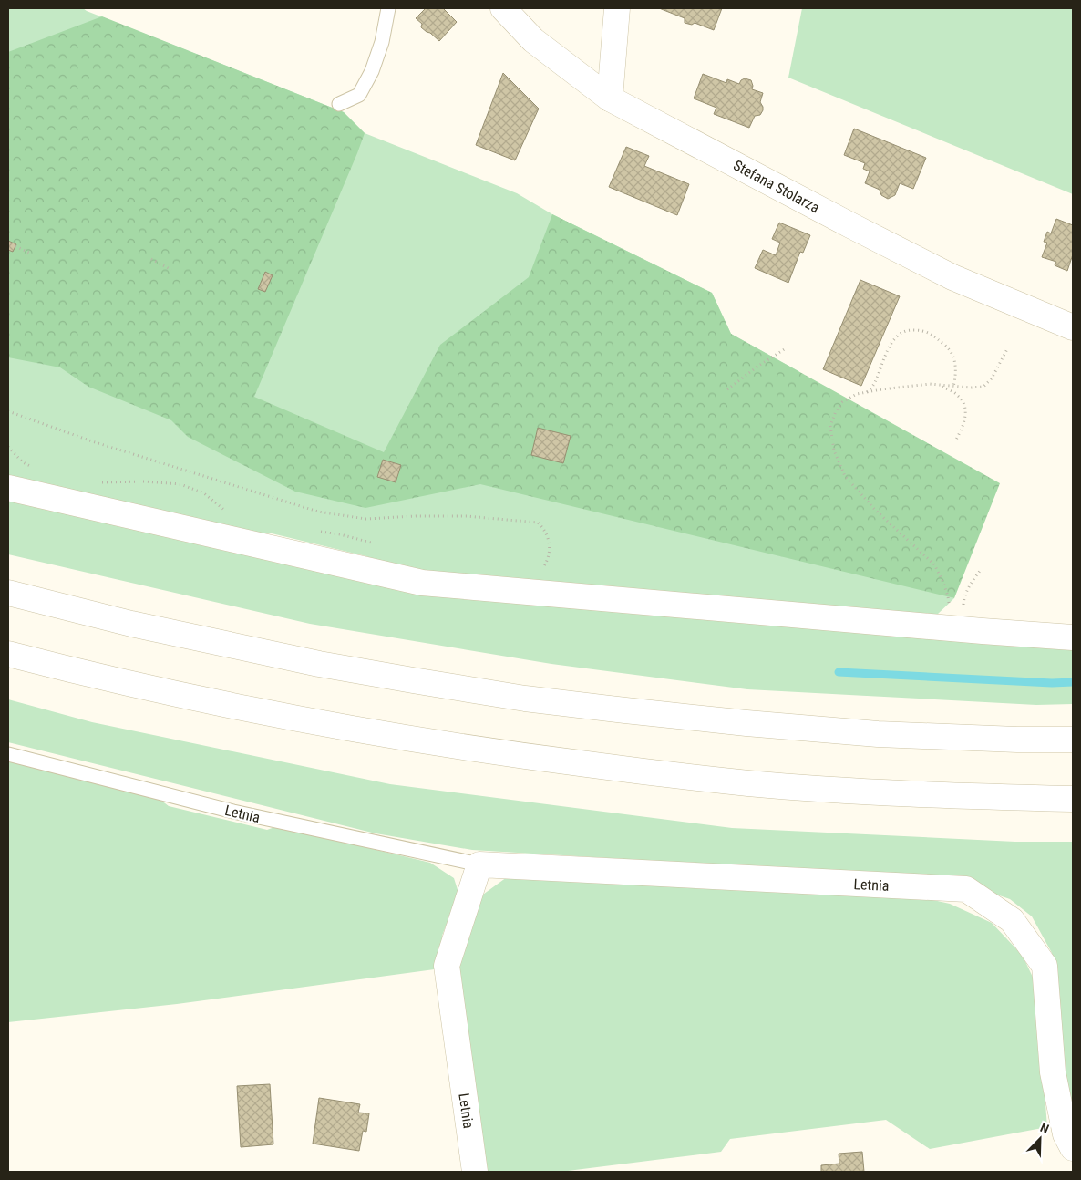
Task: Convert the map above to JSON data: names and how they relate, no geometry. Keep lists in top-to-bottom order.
{
  "streets": {
    "main road": ["Stefana Stolarza", "Letnia"]
  },
  "north": "top right"
}
